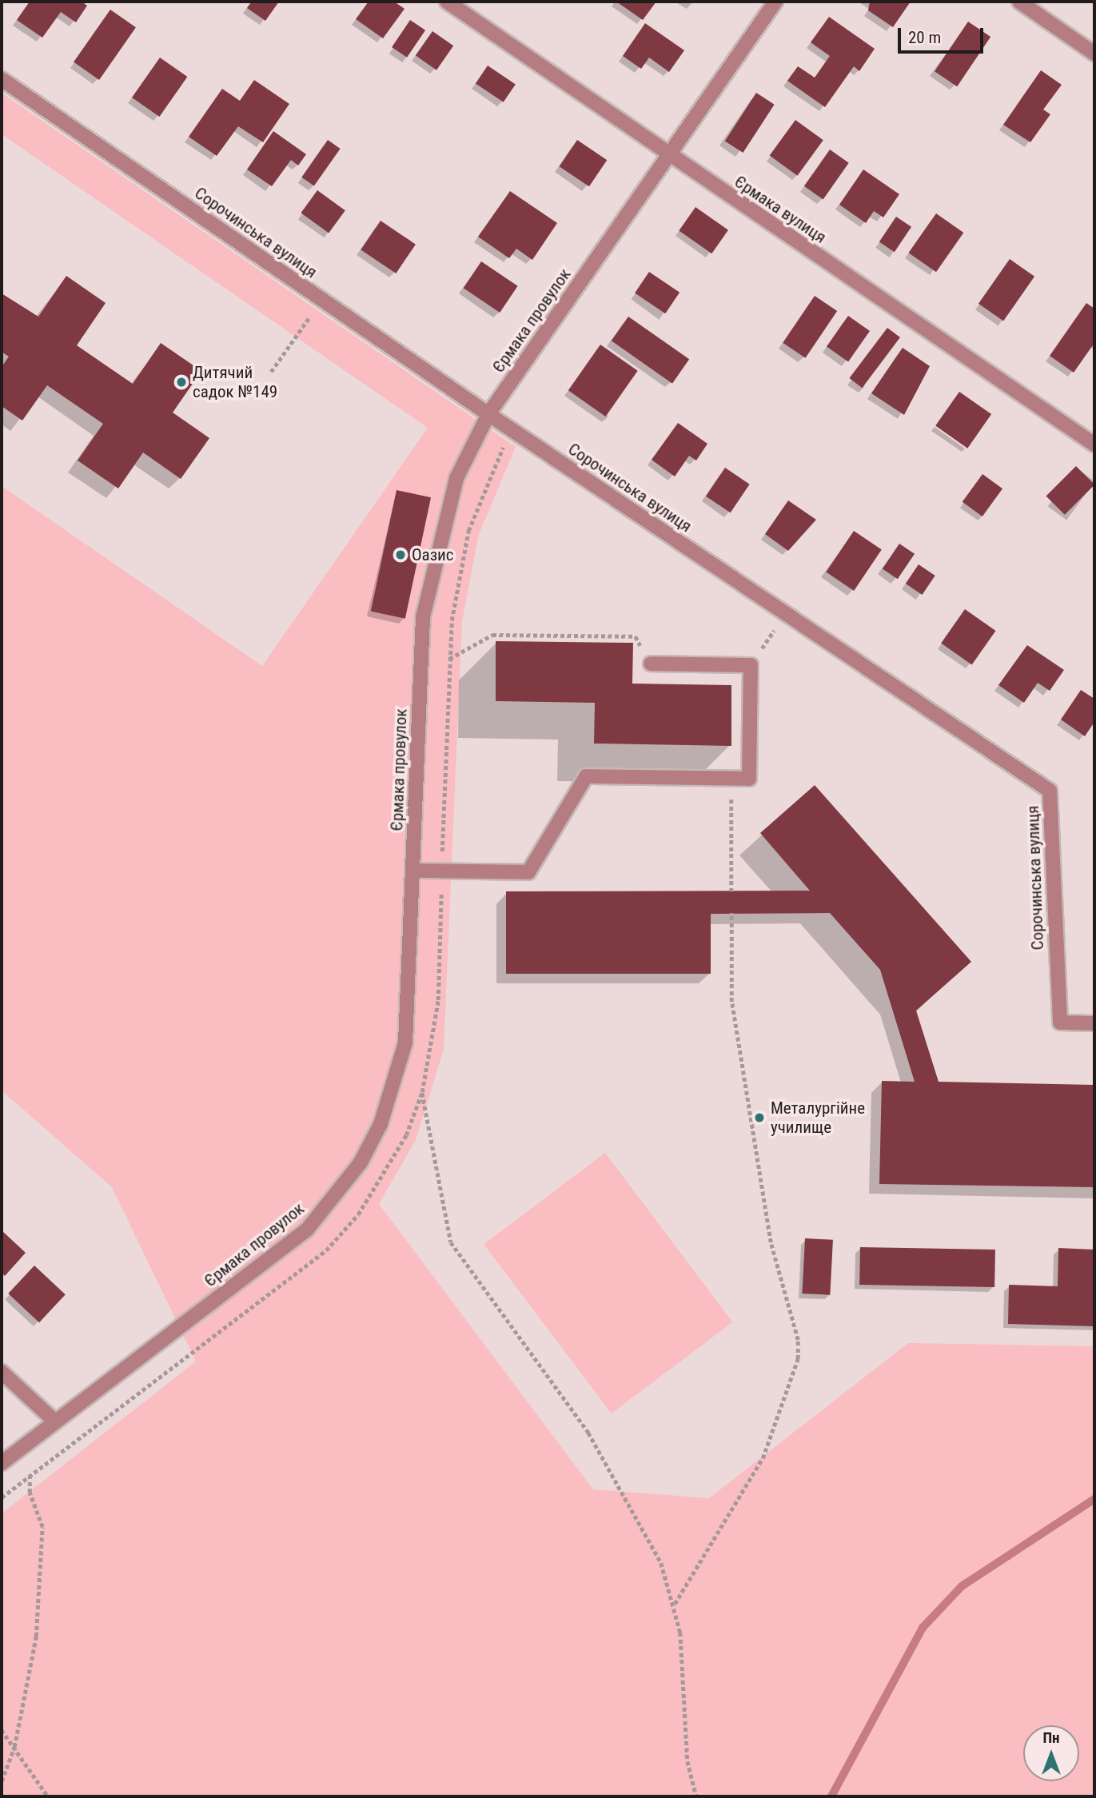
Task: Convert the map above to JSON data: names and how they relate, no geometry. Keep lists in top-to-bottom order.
{
  "streets": {
    "street": ["Єрмака вулиця", "Сорочинська вулиця", "Єрмака провулок"]
  },
  "crossings": [
    ["Єрмака вулиця", "Єрмака провулок"],
    ["Сорочинська вулиця", "Єрмака провулок"]
  ],
  "places": ["Дитячий садок №149", "Оазис", "Металургійне училище"],
  "scale_bar": "20 m",
  "north": "top"
}
